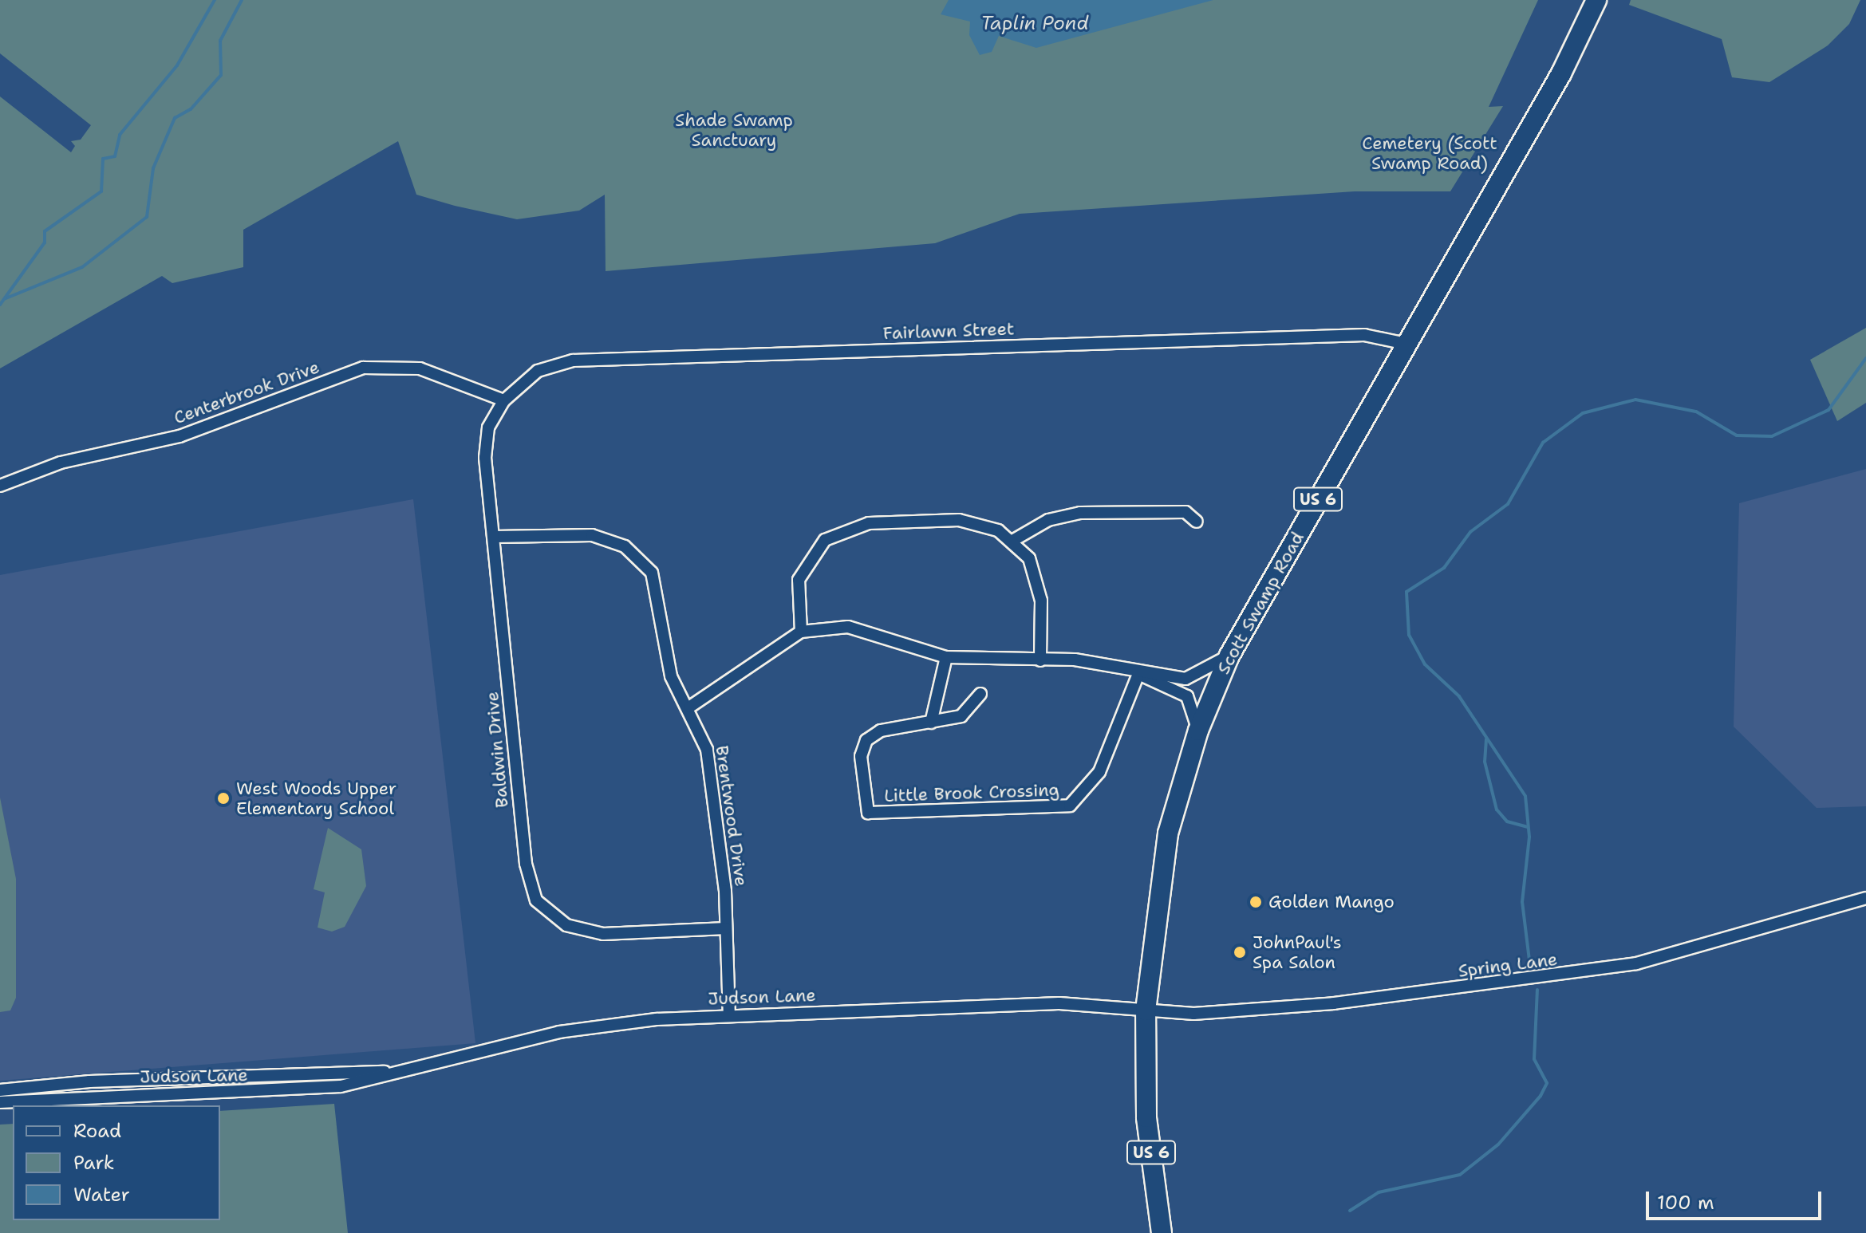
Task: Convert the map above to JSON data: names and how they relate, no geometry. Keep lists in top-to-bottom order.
{
  "streets": {
    "highway": ["US 6", "Scott Swamp Road"],
    "street": [
      "Fairlawn Street",
      "Centerbrook Drive",
      "Baldwin Drive",
      "Little Brook Crossing",
      "Brentwood Drive",
      "Spring Lane",
      "Judson Lane"
    ]
  },
  "crossings": [
    ["Fairlawn Street", "Centerbrook Drive"],
    ["Fairlawn Street", "Scott Swamp Road"],
    ["Fairlawn Street", "Baldwin Drive"],
    ["Centerbrook Drive", "Baldwin Drive"],
    ["Scott Swamp Road", "Spring Lane"],
    ["Scott Swamp Road", "Judson Lane"],
    ["Baldwin Drive", "Brentwood Drive"],
    ["Brentwood Drive", "Judson Lane"],
    ["Spring Lane", "Judson Lane"]
  ],
  "water": ["Taplin Pond"],
  "parks": ["Shade Swamp Sanctuary", "Cemetery (Scott Swamp Road)"],
  "places": ["West Woods Upper Elementary School", "Golden Mango", "JohnPaul's Spa Salon"],
  "legend": ["Road", "Park", "Water"],
  "scale_bar": "100 m"
}
